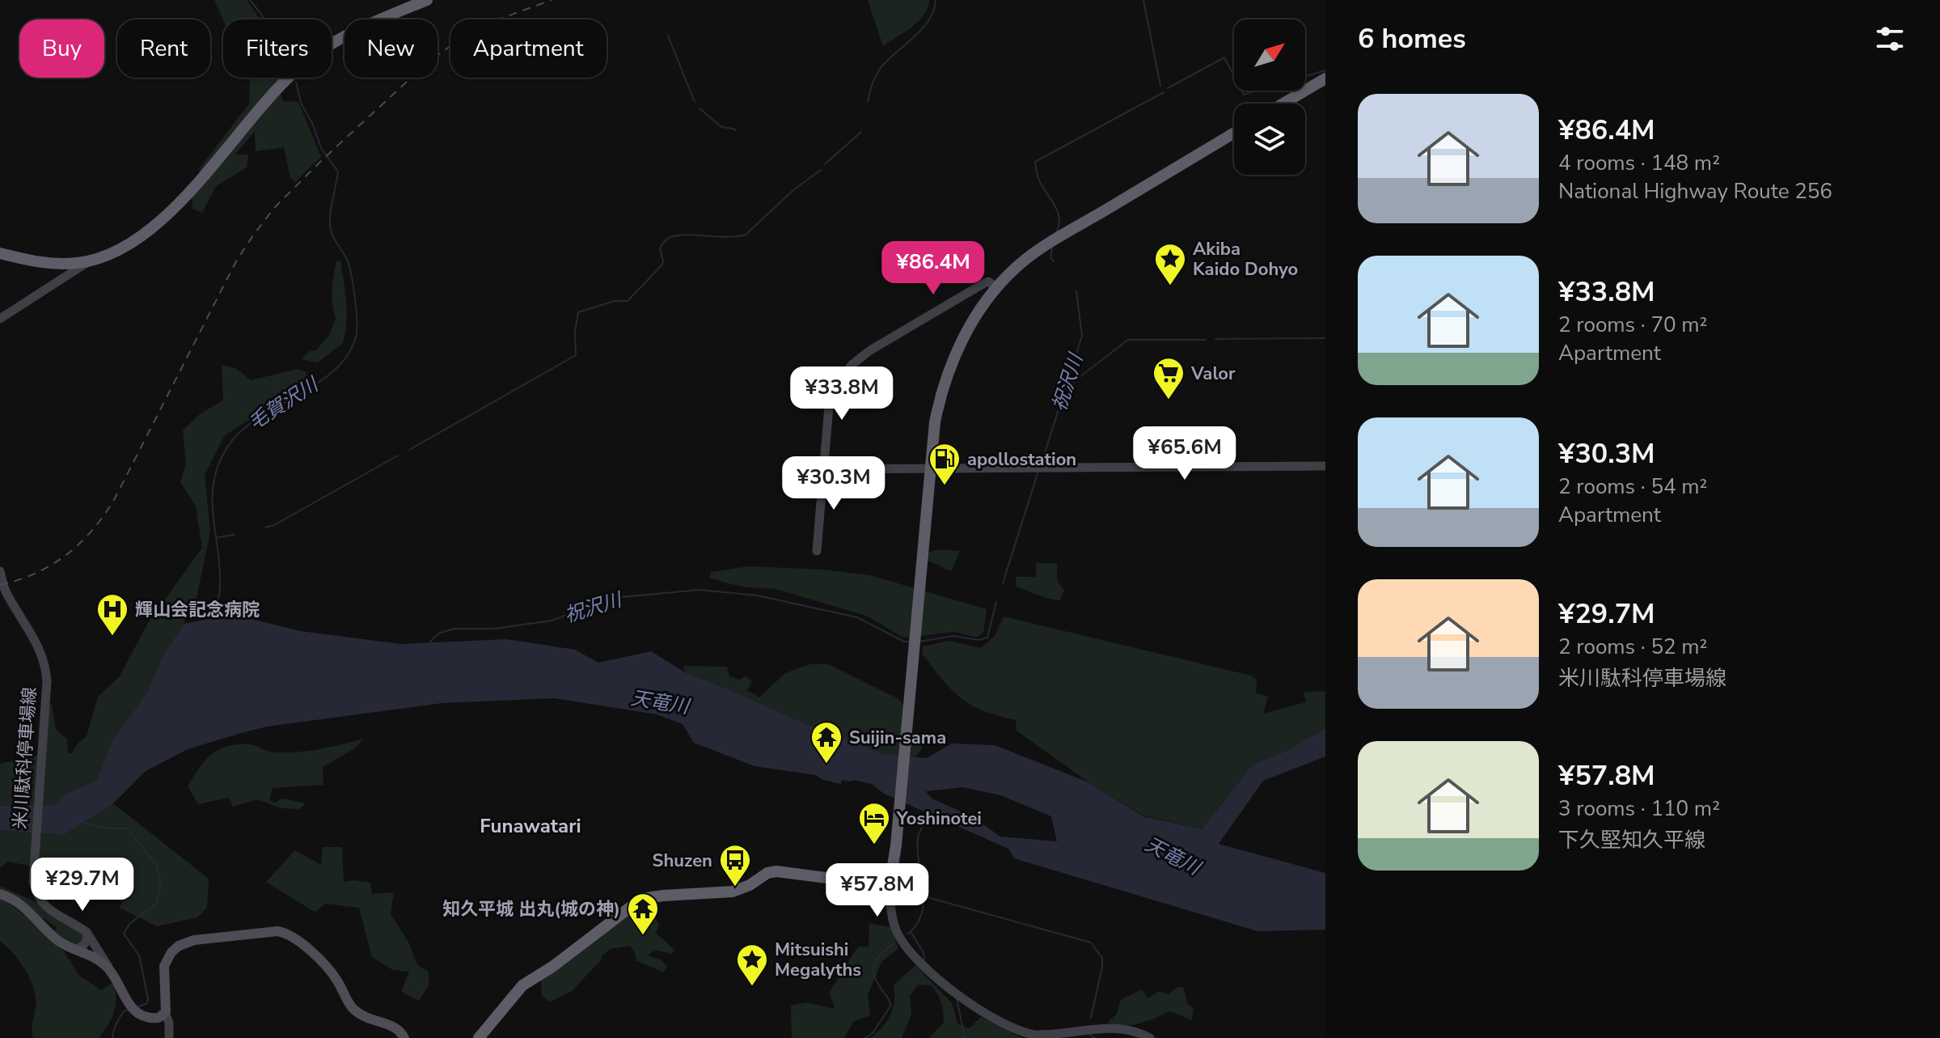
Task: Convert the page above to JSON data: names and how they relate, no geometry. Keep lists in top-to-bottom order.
{
  "streets": {
    "main road": ["米川駄科停車場線"]
  },
  "districts": ["Funawatari"],
  "water": ["祝沢川", "毛賀沢川", "天竜川"],
  "places": {
    "place": ["Akiba Kaido Dohyo", "Mitsuishi Megalyths"],
    "supermarket": ["Valor"],
    "fuel station": ["apollostation"],
    "hospital": ["輝山会記念病院"],
    "temple": ["Suijin-sama", "知久平城 出丸(城の神)"],
    "hotel": ["Yoshinotei"],
    "bus stop": ["Shuzen"]
  },
  "north": "top right",
  "page": {
    "heading": "6 homes",
    "chip": [
      "Buy",
      "Rent",
      "Filters",
      "New",
      "Apartment"
    ],
    "list": [
      {
        "name": "¥86.4M",
        "note": "4 rooms · 148 m² · National Highway Route 256"
      },
      {
        "name": "¥33.8M",
        "note": "2 rooms · 70 m² · Apartment"
      },
      {
        "name": "¥30.3M",
        "note": "2 rooms · 54 m² · Apartment"
      },
      {
        "name": "¥29.7M",
        "note": "2 rooms · 52 m² · 米川駄科停車場線"
      },
      {
        "name": "¥57.8M",
        "note": "3 rooms · 110 m² · 下久堅知久平線"
      }
    ],
    "price": [
      "¥86.4M",
      "¥33.8M",
      "¥65.6M",
      "¥30.3M",
      "¥29.7M",
      "¥57.8M"
    ]
  }
}
